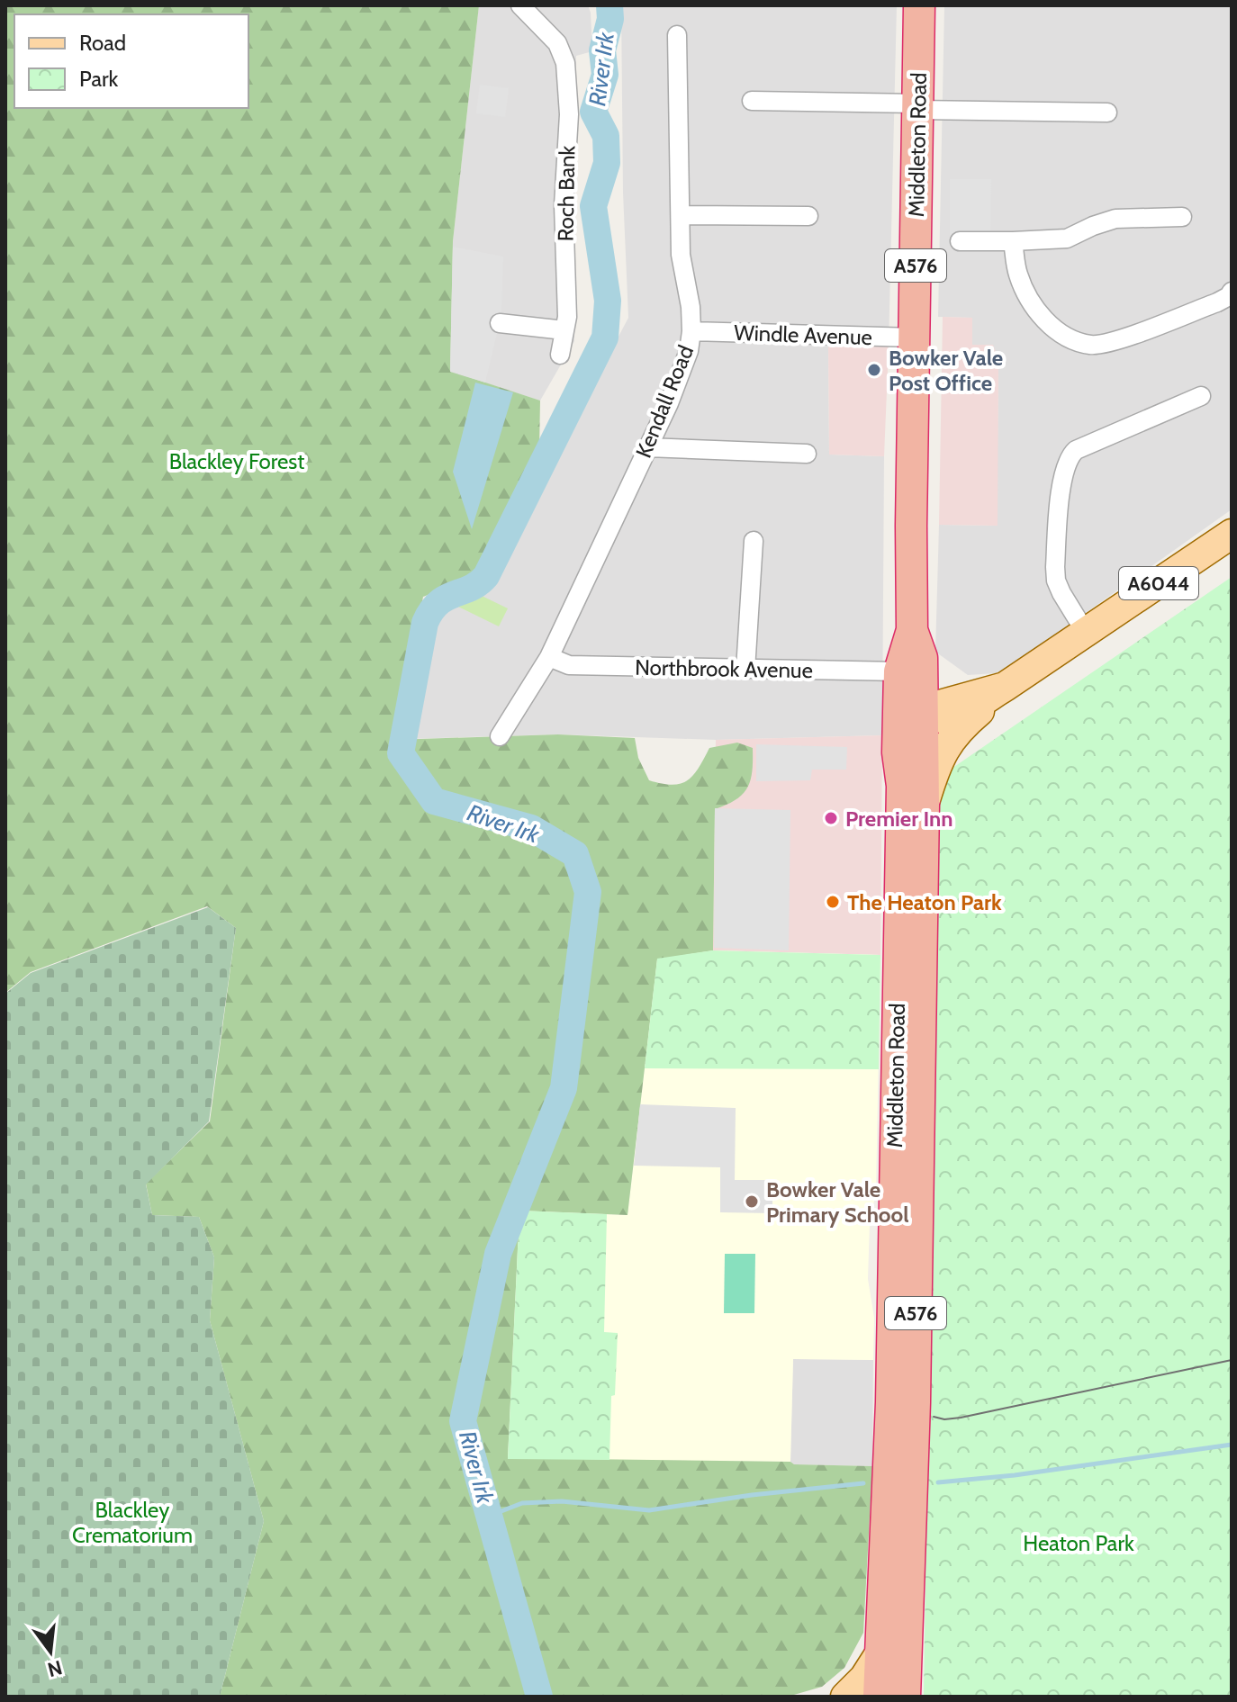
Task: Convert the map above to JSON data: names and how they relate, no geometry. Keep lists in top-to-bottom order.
{
  "streets": {
    "highway": ["Middleton Road", "A576"],
    "main road": ["A6044"],
    "street": [
      "Roch Bank",
      "Windle Avenue",
      "Kendall Road",
      "Northbrook Avenue"
    ]
  },
  "crossings": [
    ["Middleton Road", "A576"],
    ["Middleton Road", "Windle Avenue"],
    ["Middleton Road", "A6044"],
    ["Middleton Road", "Northbrook Avenue"],
    ["A576", "A6044"],
    ["Windle Avenue", "Kendall Road"],
    ["Kendall Road", "Northbrook Avenue"],
    ["A6044", "Northbrook Avenue"]
  ],
  "water": ["River Irk"],
  "parks": ["Blackley Forest", "Blackley Crematorium", "Heaton Park"],
  "places": [
    "Bowker Vale Post Office",
    "Premier Inn",
    "The Heaton Park",
    "Bowker Vale Primary School"
  ],
  "legend": ["Road", "Park"],
  "north": "bottom"
}
